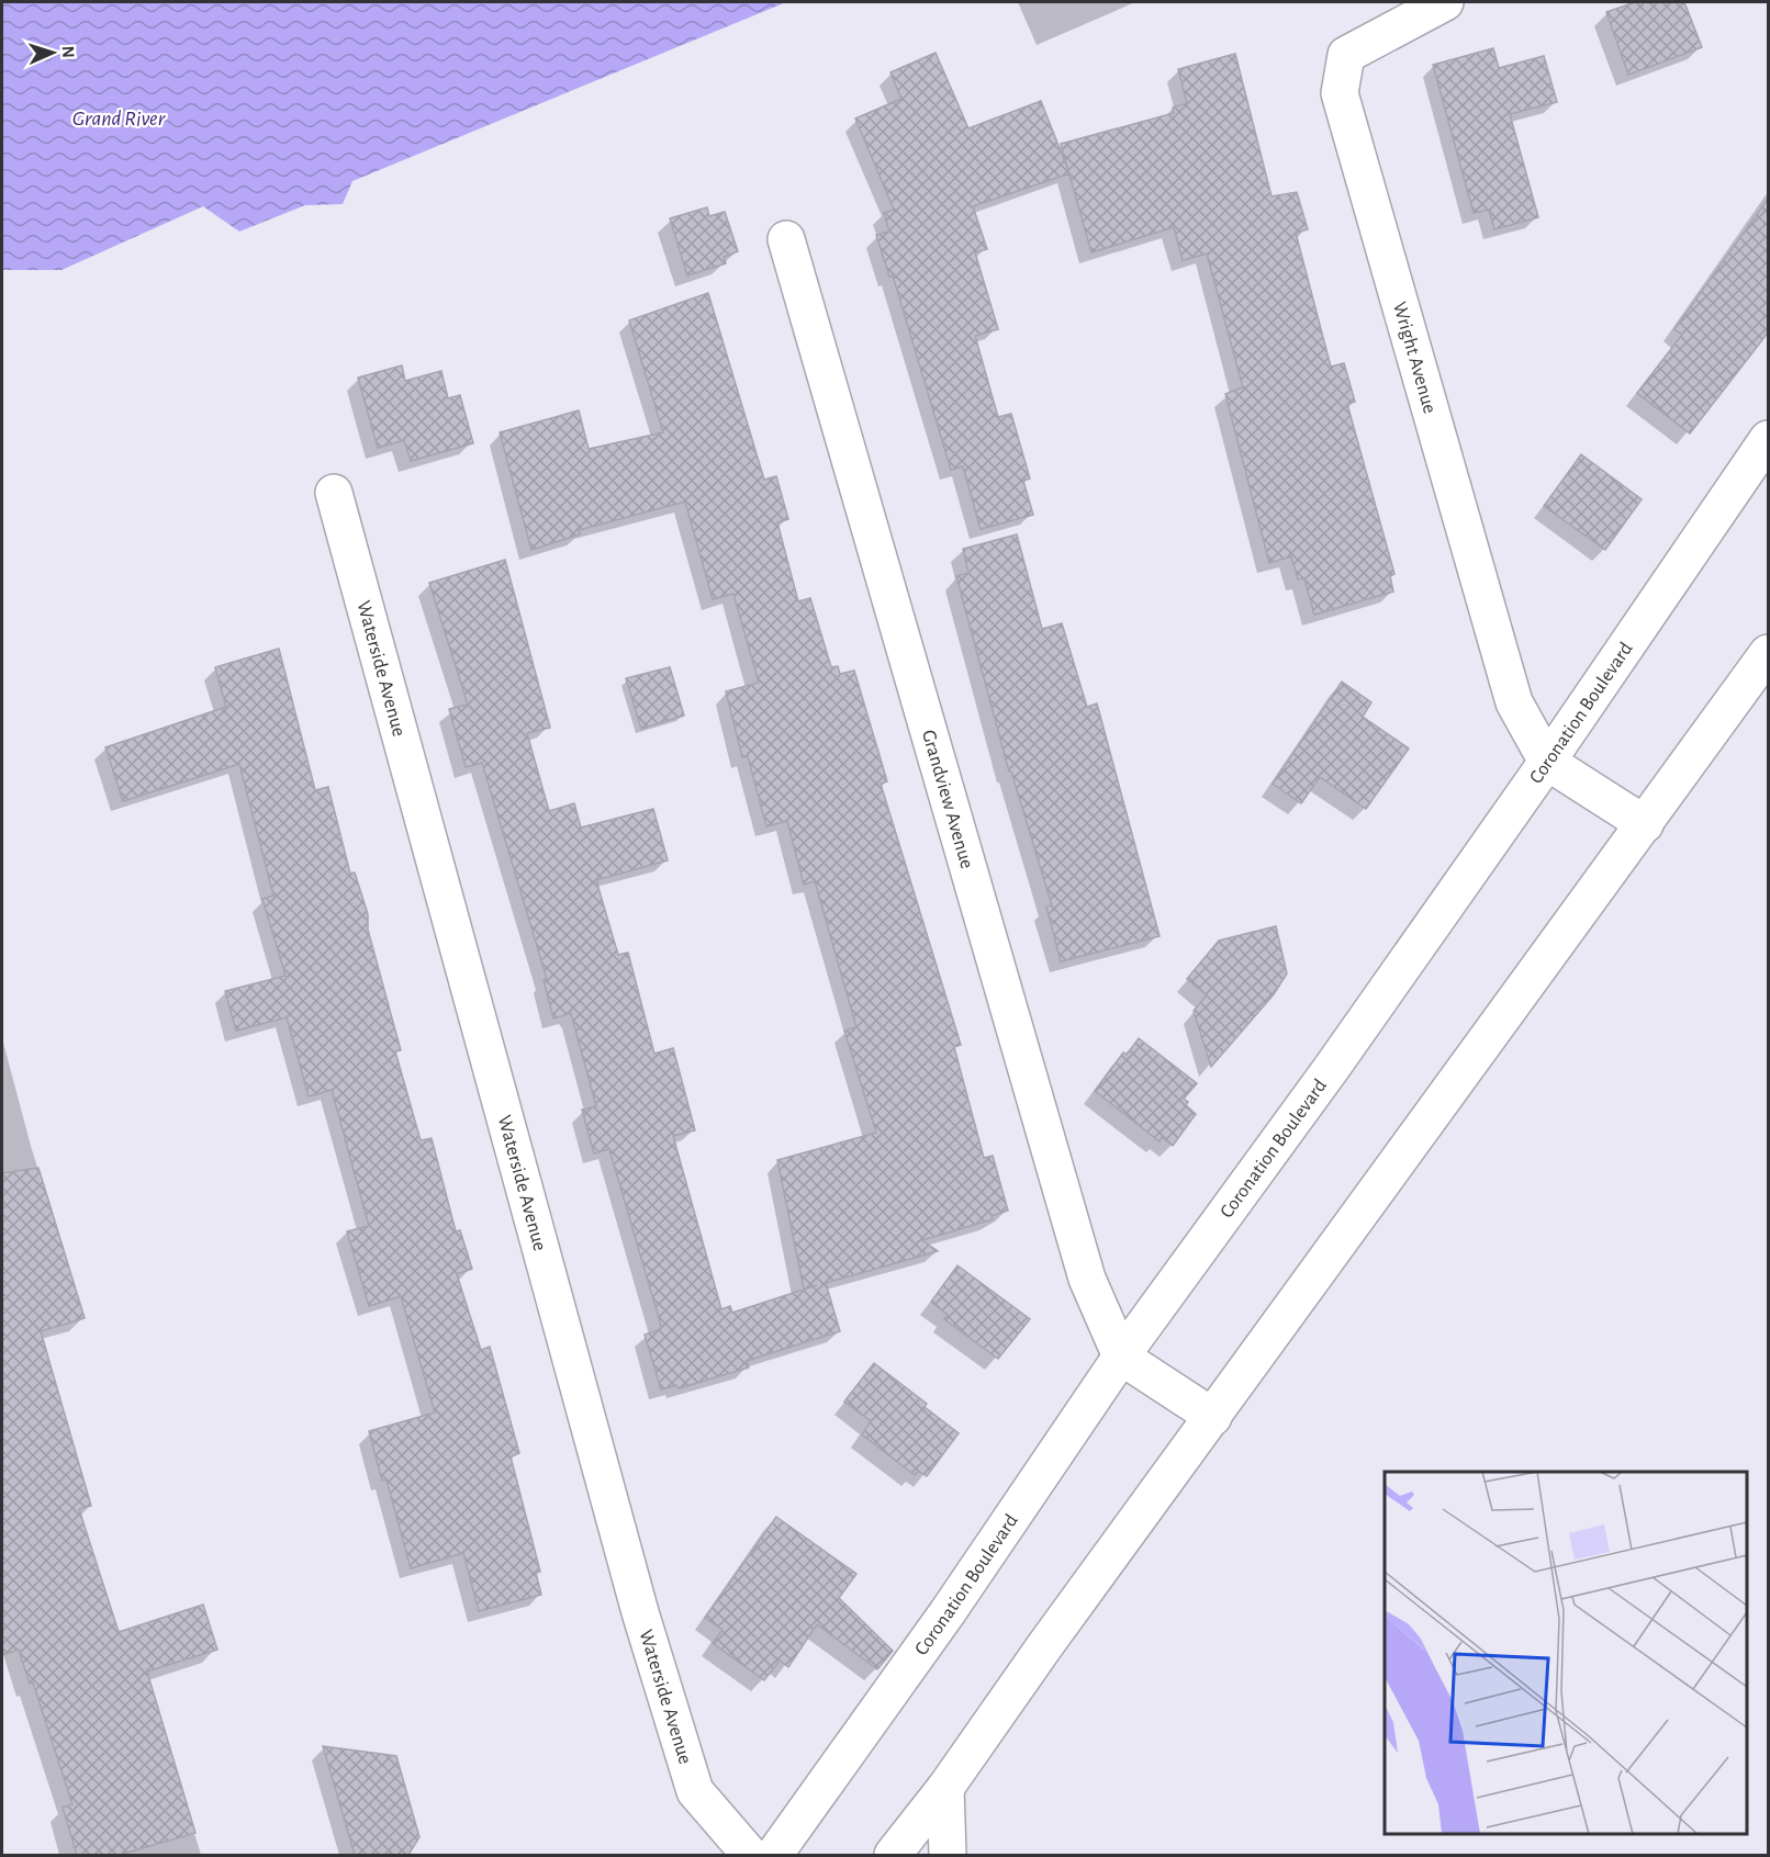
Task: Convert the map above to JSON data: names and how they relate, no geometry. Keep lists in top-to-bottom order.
{
  "streets": {
    "main road": [
      "Wright Avenue",
      "Waterside Avenue",
      "Coronation Boulevard",
      "Grandview Avenue"
    ]
  },
  "crossings": [
    ["Wright Avenue", "Coronation Boulevard"],
    ["Coronation Boulevard", "Grandview Avenue"]
  ],
  "water": ["Grand River"],
  "north": "right"
}
